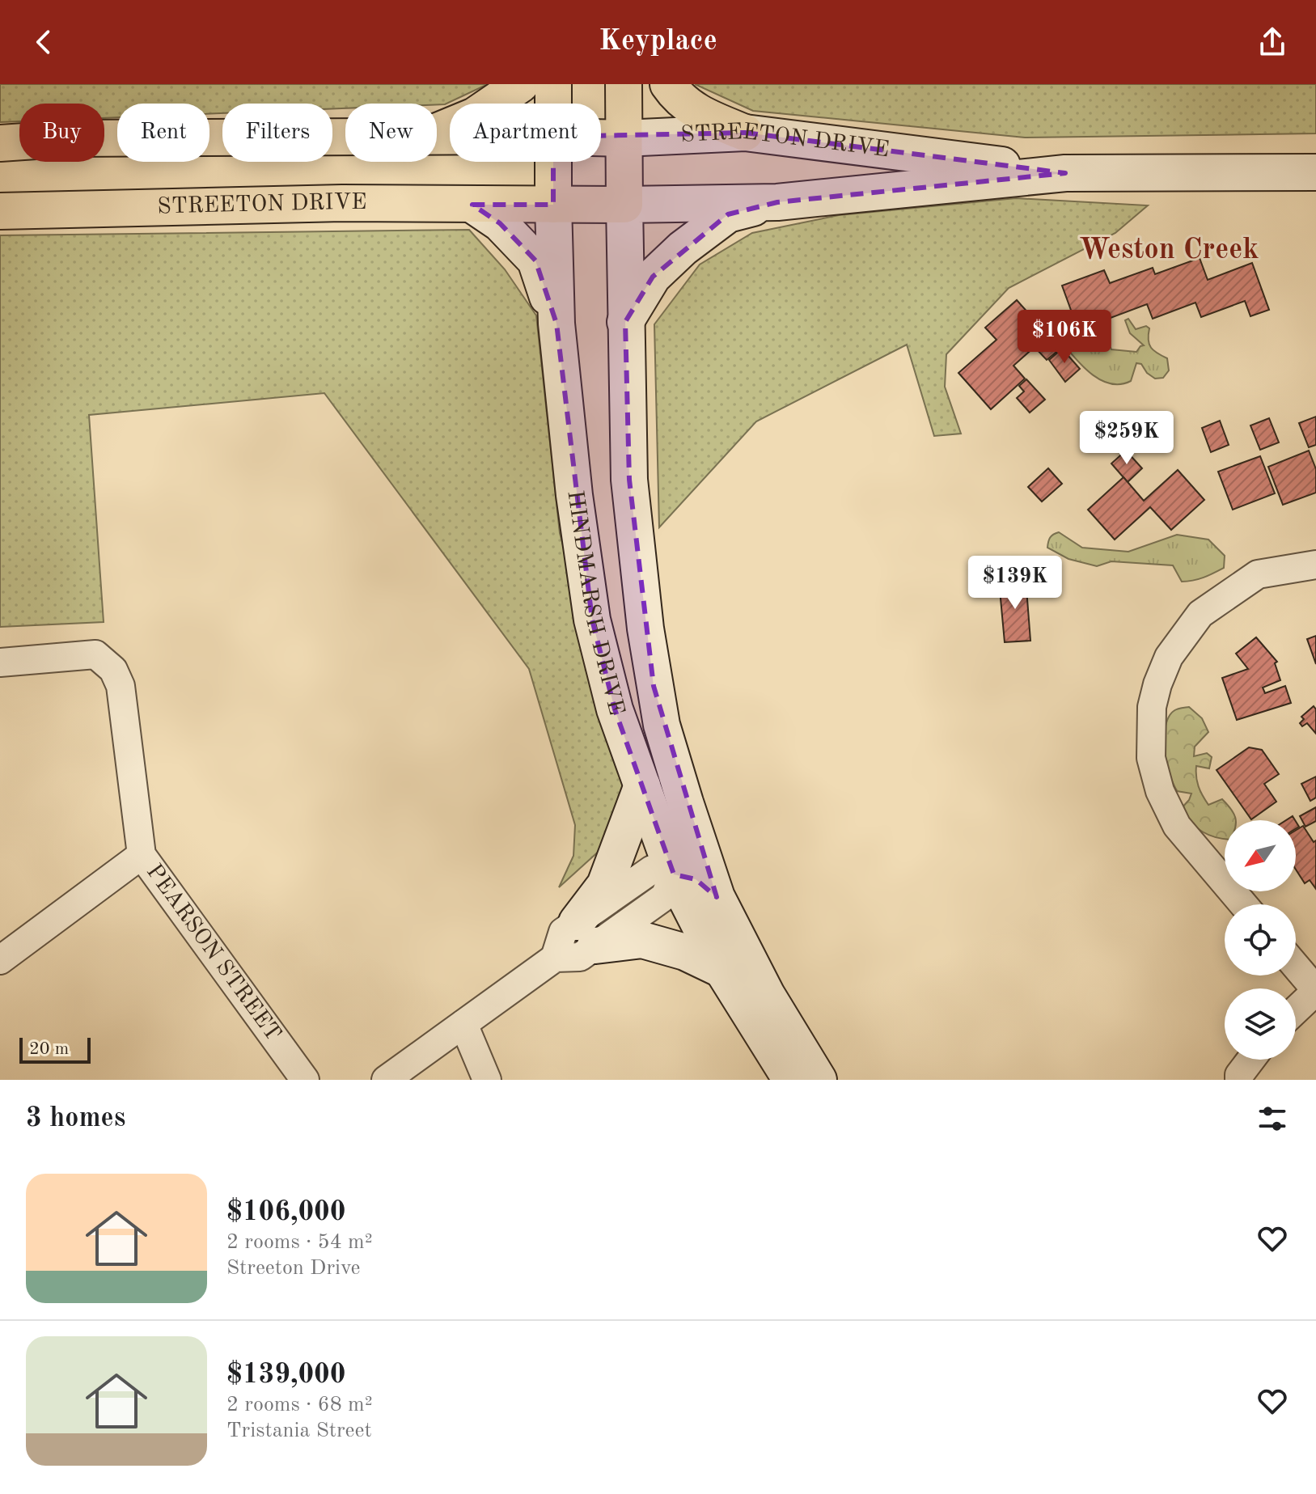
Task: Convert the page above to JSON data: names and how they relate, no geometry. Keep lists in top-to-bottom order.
{
  "streets": {
    "main road": ["STREETON DRIVE", "HINDMARSH DRIVE"],
    "street": ["PEARSON STREET"]
  },
  "crossings": [
    ["STREETON DRIVE", "HINDMARSH DRIVE"]
  ],
  "districts": ["Weston Creek"],
  "scale_bar": "20 m",
  "north": "bottom left",
  "page": {
    "header": "Keyplace",
    "chip": [
      "Buy",
      "Rent",
      "Filters",
      "New",
      "Apartment"
    ],
    "price": ["$106K", "$259K", "$139K"],
    "scale": "20 m",
    "heading": "3 homes",
    "list": [
      {
        "name": "$106,000",
        "note": "2 rooms · 54 m² · Streeton Drive"
      },
      {
        "name": "$139,000",
        "note": "2 rooms · 68 m² · Tristania Street"
      }
    ]
  }
}
